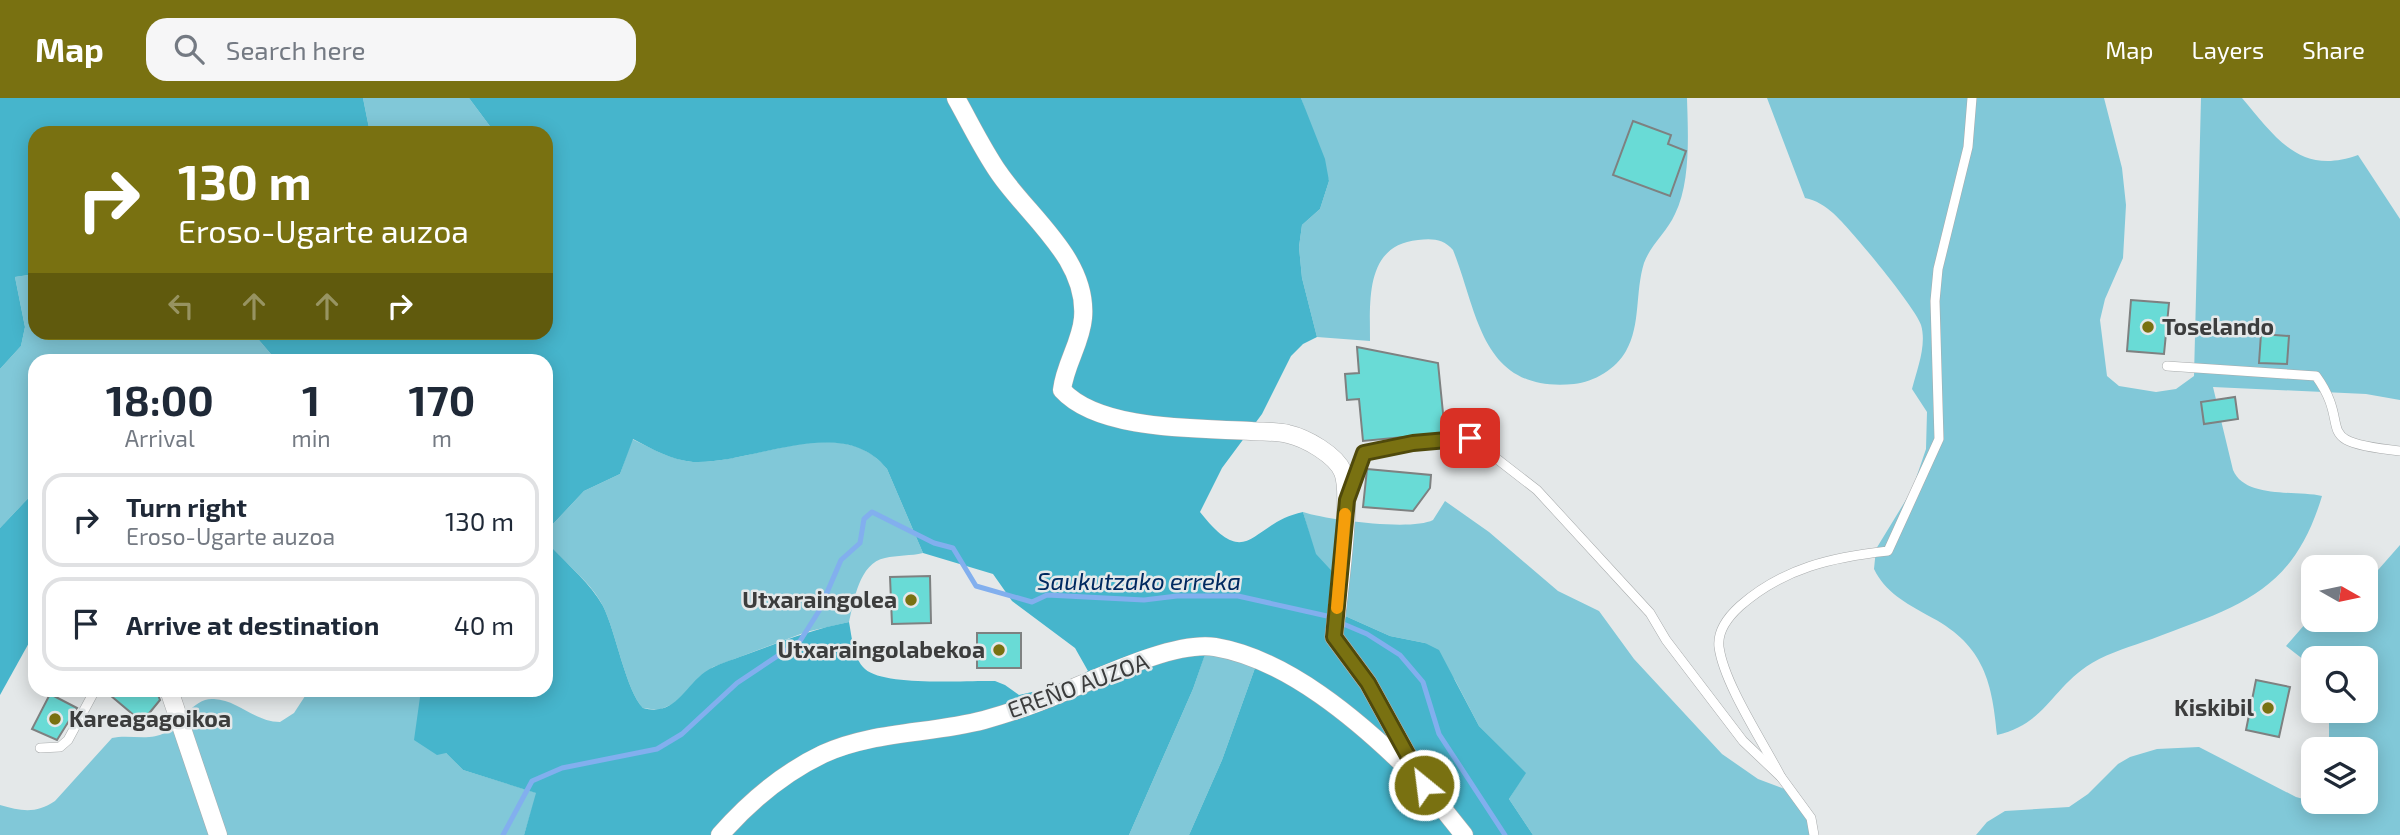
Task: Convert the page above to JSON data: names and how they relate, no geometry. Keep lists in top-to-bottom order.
{
  "streets": {
    "street": ["EREÑO AUZOA"]
  },
  "water": ["Saukutzako erreka"],
  "places": [
    "Toselando",
    "Utxaraingolea",
    "Utxaraingolabekoa",
    "Kiskibil",
    "Kareagagoikoa"
  ],
  "north": "right",
  "page": {
    "header": "Map",
    "search": "Search here",
    "nav": ["Map", "Layers", "Share"],
    "turn": ["130 m", "Eroso-Ugarte auzoa"],
    "eta": [
      "18:00",
      "Arrival",
      "1",
      "min",
      "170",
      "m"
    ],
    "list": [
      {
        "name": "Turn right",
        "note": "Eroso-Ugarte auzoa",
        "value": "130 m"
      },
      {
        "name": "Arrive at destination",
        "value": "40 m"
      }
    ]
  }
}
